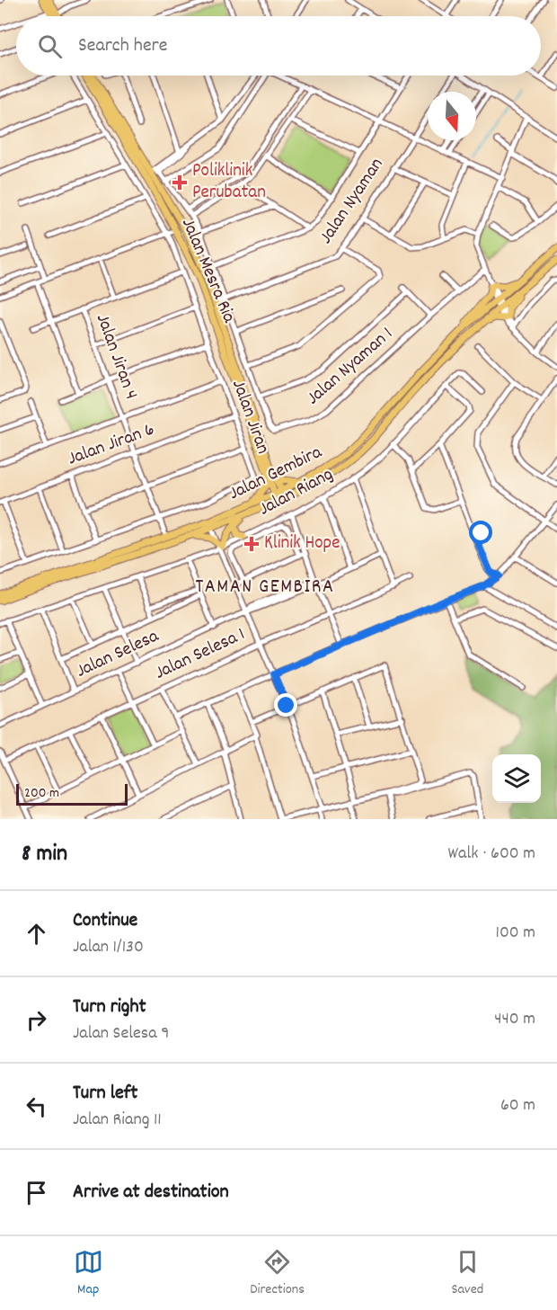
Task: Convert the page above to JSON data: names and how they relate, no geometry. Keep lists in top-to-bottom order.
{
  "streets": {
    "main road": ["Jalan Mesra Ria", "Jalan Gembira"],
    "street": [
      "Jalan Nyaman",
      "Jalan Jiran 4",
      "Jalan Nyaman 1",
      "Jalan Jiran",
      "Jalan Jiran 6",
      "Jalan Riang",
      "Jalan Selesa",
      "Jalan Selesa 1"
    ]
  },
  "crossings": [
    ["Jalan Nyaman", "Jalan Mesra Ria"],
    ["Jalan Nyaman", "Jalan Nyaman 1"],
    ["Jalan Mesra Ria", "Jalan Nyaman 1"],
    ["Jalan Mesra Ria", "Jalan Gembira"],
    ["Jalan Jiran 4", "Jalan Jiran"],
    ["Jalan Jiran 4", "Jalan Jiran 6"],
    ["Jalan Jiran 4", "Jalan Gembira"],
    ["Jalan Jiran", "Jalan Jiran 6"]
  ],
  "districts": ["TAMAN GEMBIRA"],
  "places": {
    "health": ["Poliklinik Perubatan", "Klinik Hope"]
  },
  "scale_bar": "200 m",
  "north": "bottom",
  "page": {
    "search": "Search here",
    "scale": "200 m",
    "heading": ["8 min", "Walk · 600 m"],
    "list": [
      ["Continue", "Jalan 1/130", "100 m"],
      ["Turn right", "Jalan Selesa 9", "440 m"],
      ["Turn left", "Jalan Riang 11", "60 m"],
      "Arrive at destination"
    ],
    "nav": ["Map", "Directions", "Saved"]
  }
}
